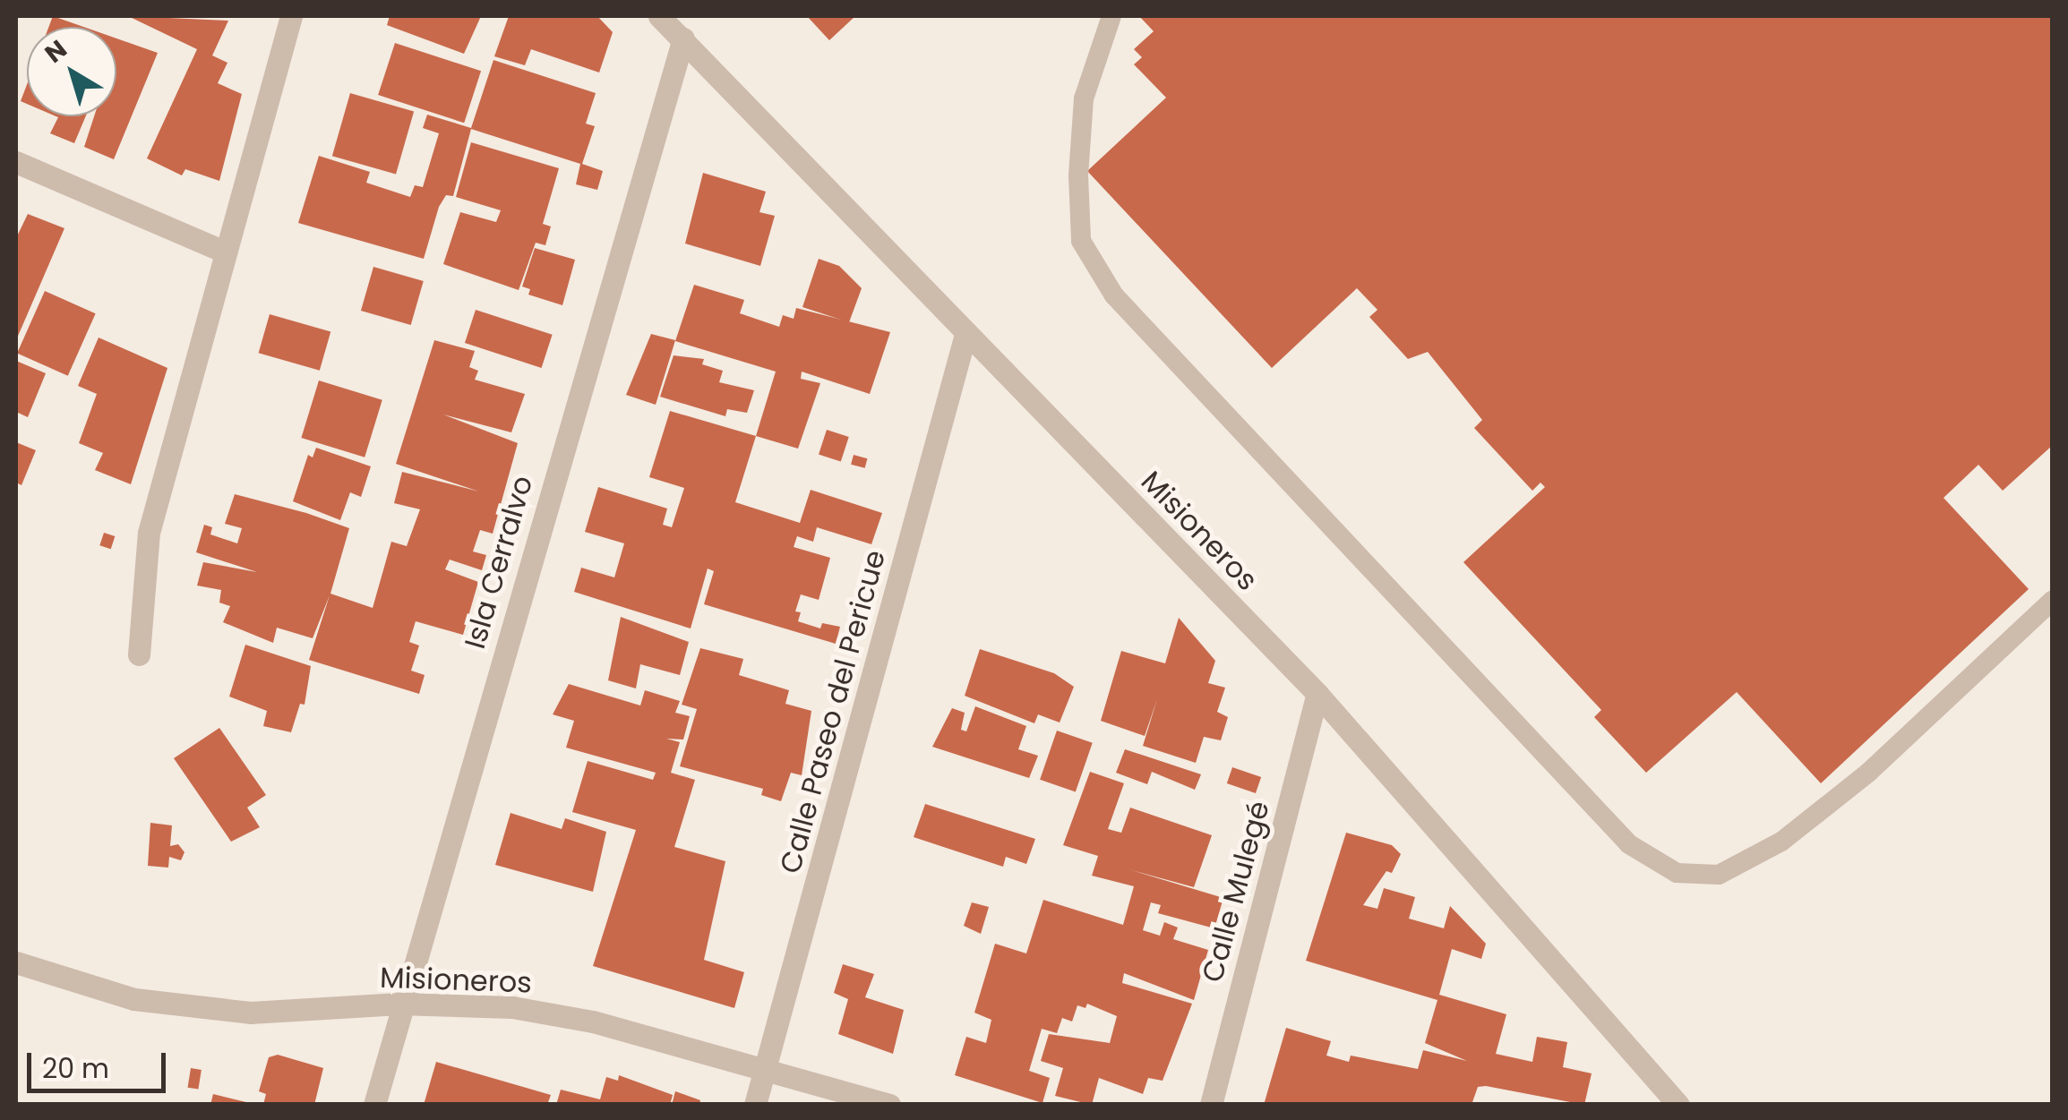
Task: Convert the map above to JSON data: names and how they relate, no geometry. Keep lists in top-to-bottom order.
{
  "streets": {
    "street": [
      "Misioneros",
      "Isla Cerralvo",
      "Calle Paseo del Pericue",
      "Calle Mulegé"
    ]
  },
  "crossings": [
    ["Misioneros", "Isla Cerralvo"],
    ["Misioneros", "Calle Paseo del Pericue"],
    ["Misioneros", "Calle Mulegé"]
  ],
  "scale_bar": "20 m",
  "north": "top left"
}
